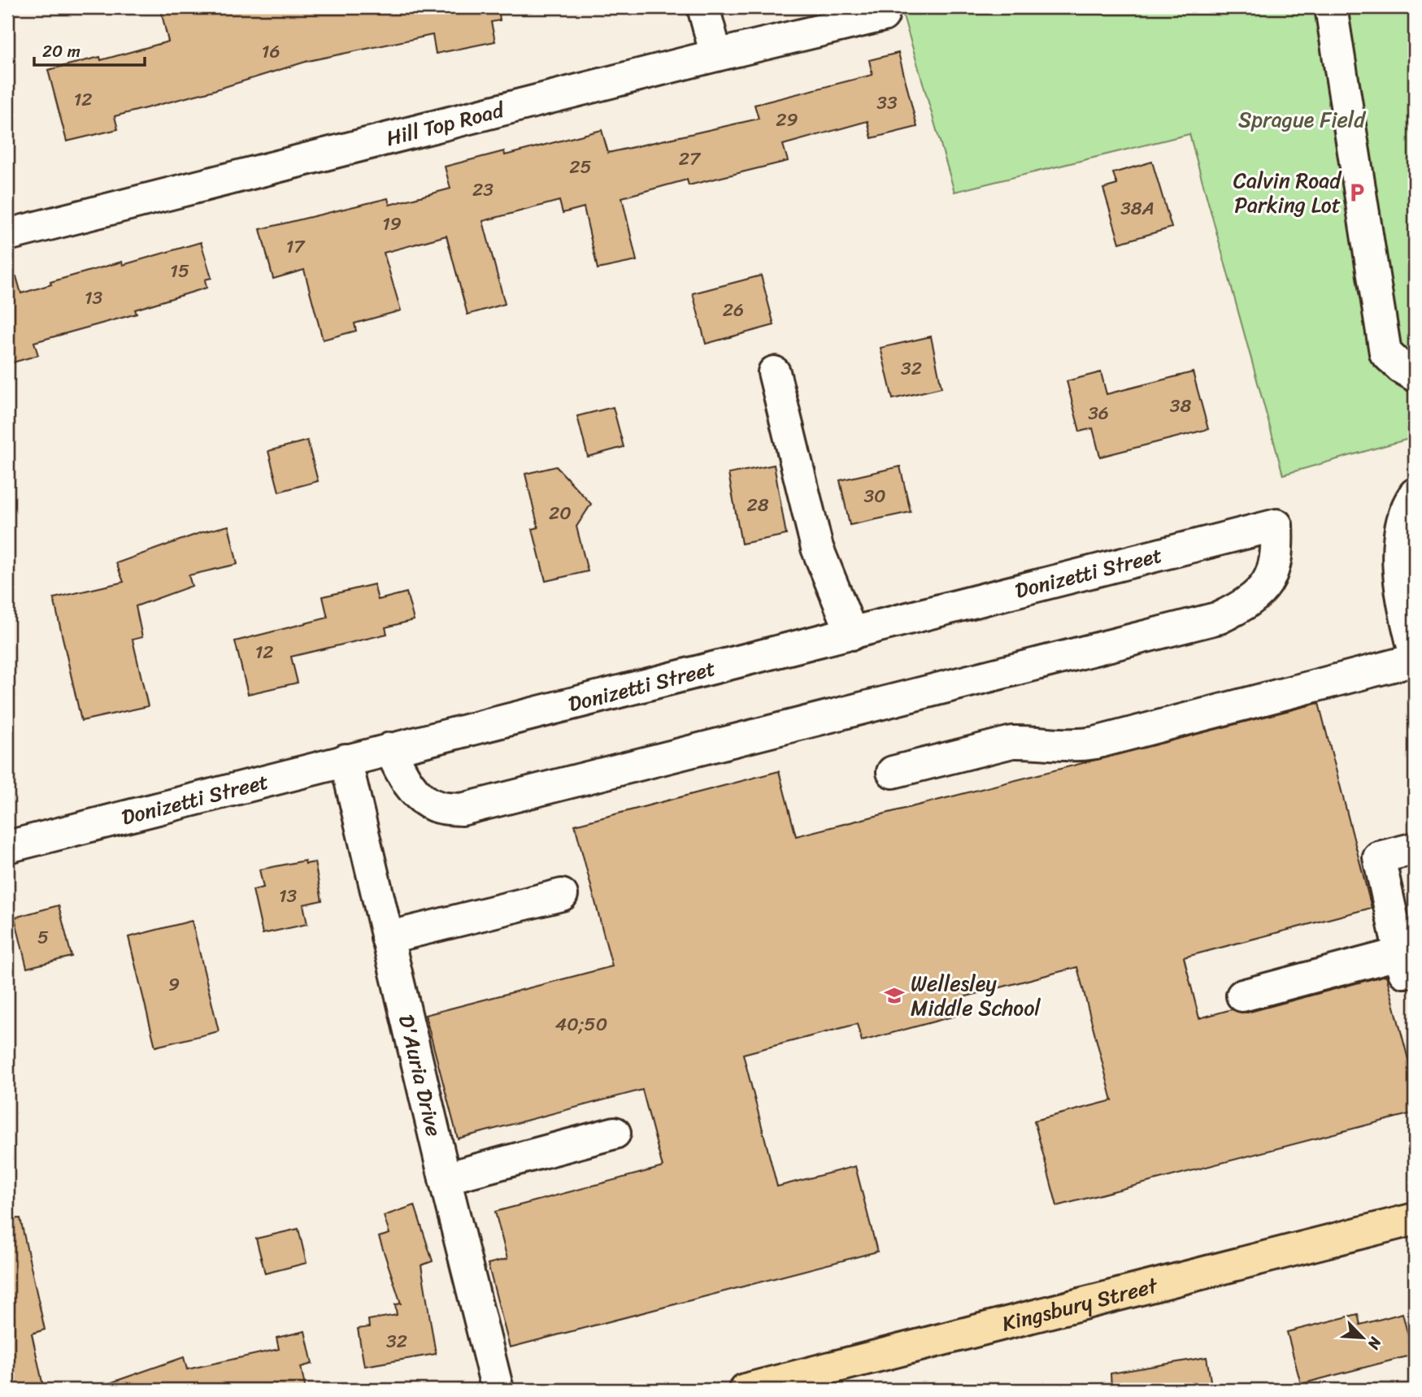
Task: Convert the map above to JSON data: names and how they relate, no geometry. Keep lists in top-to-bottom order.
{
  "streets": {
    "main road": ["Kingsbury Street"],
    "street": ["Hill Top Road", "Donizetti Street", "D'Auria Drive"]
  },
  "crossings": [
    ["Donizetti Street", "D'Auria Drive"]
  ],
  "parks": ["Sprague Field"],
  "places": {
    "parking": ["Calvin Road Parking Lot"],
    "school or university": ["Wellesley Middle School"]
  },
  "house_numbers": [
    "16",
    "12",
    "33",
    "29",
    "27",
    "25",
    "23",
    "38A",
    "19",
    "17",
    "15",
    "13",
    "26",
    "32",
    "38",
    "36",
    "30",
    "28",
    "20",
    "12",
    "13",
    "5",
    "9",
    "40;50",
    "32"
  ],
  "scale_bar": "20 m",
  "north": "bottom right"
}
